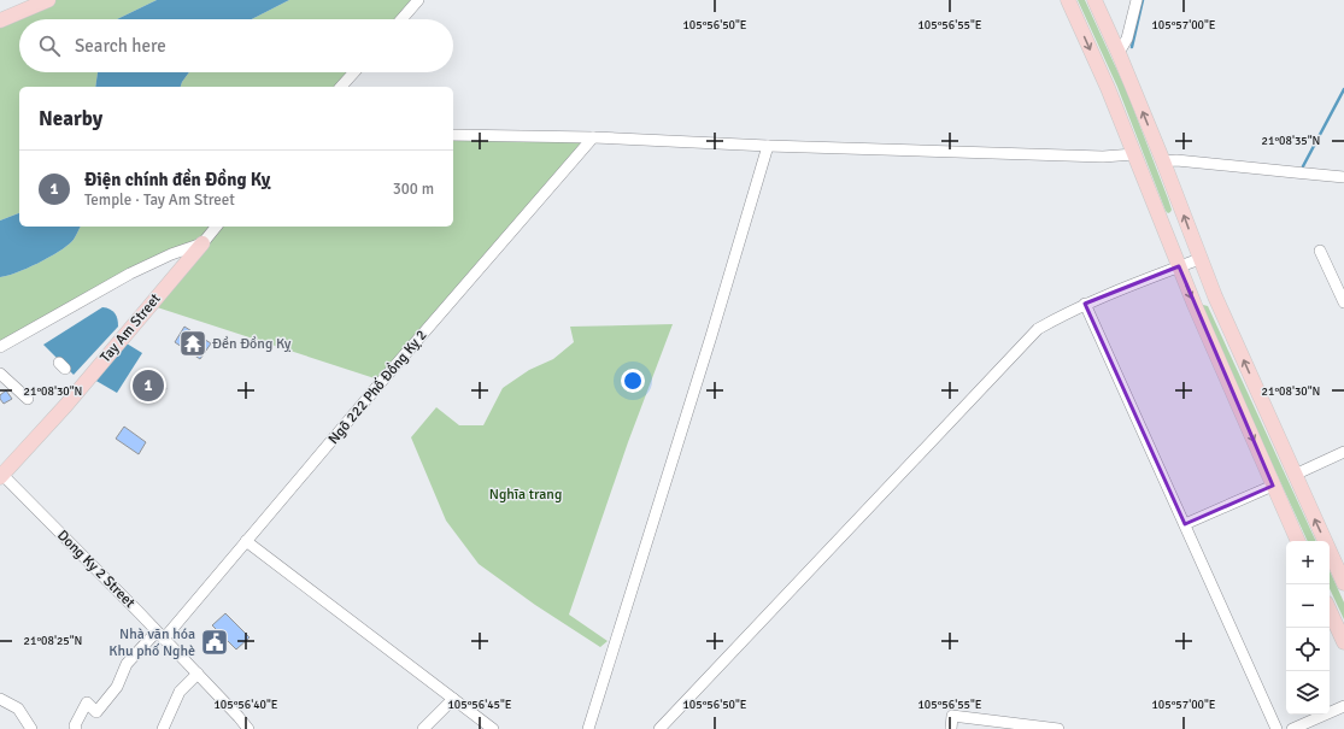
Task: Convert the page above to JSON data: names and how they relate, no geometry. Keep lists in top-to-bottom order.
{
  "streets": {
    "main road": ["Tay Am Street"],
    "street": ["Ngõ 222 Phố Đồng Kỵ 2", "Dong Ky 2 Street"]
  },
  "crossings": [
    ["Tay Am Street", "Dong Ky 2 Street"],
    ["Ngõ 222 Phố Đồng Kỵ 2", "Dong Ky 2 Street"]
  ],
  "parks": ["Nghĩa trang"],
  "places": {
    "temple": ["Đền Đồng Kỵ"],
    "public building": ["Nhà văn hóa Khu phố Nghè"]
  },
  "page": {
    "search": "Search here",
    "heading": "Nearby",
    "list": [
      {
        "mark": "1",
        "name": "Điện chính đền Đồng Kỵ",
        "note": "Temple · Tay Am Street",
        "value": "300 m"
      }
    ],
    "pins": "1",
    "map_buttons": ["+", "−"]
  },
  "coordinates": [
    "105°56'50\"E",
    "105°56'55\"E",
    "105°57'00\"E",
    "21°08'35\"N",
    "21°08'30\"N",
    "21°08'25\"N",
    "105°56'40\"E",
    "105°56'45\"E"
  ]
}
